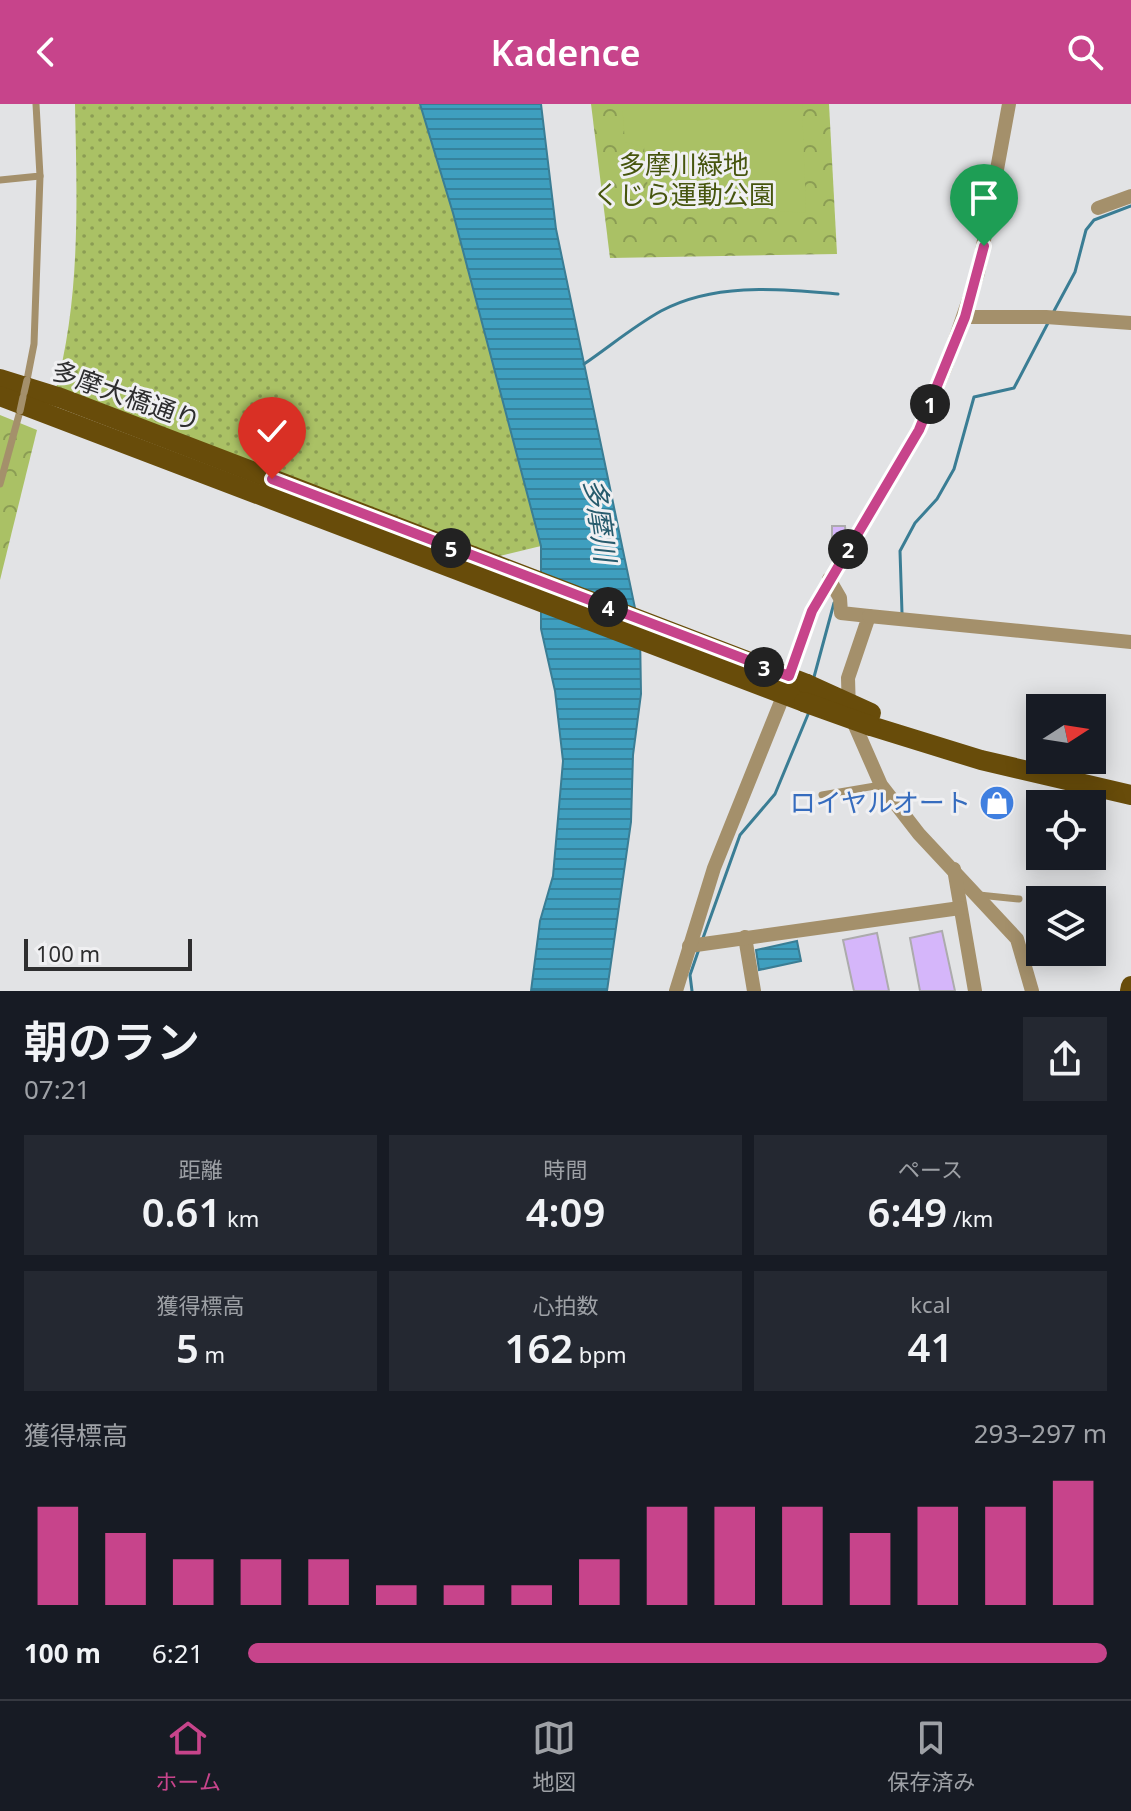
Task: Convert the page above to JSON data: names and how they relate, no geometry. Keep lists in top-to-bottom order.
{
  "streets": {
    "main road": ["多摩大橋通り"]
  },
  "water": ["多摩川"],
  "parks": ["多摩川緑地 くじら運動公園"],
  "places": {
    "shop": ["ロイヤルオート"]
  },
  "scale_bar": "100 m",
  "north": "right",
  "page": {
    "header": "Kadence",
    "pins": [
      "1",
      "5",
      "2",
      "4",
      "3"
    ],
    "scale": "100 m",
    "heading": ["朝のラン", "07:21"],
    "stats": [
      ["距離", "0.61 km"],
      ["時間", "4:09"],
      ["ペース", "6:49 /km"],
      ["獲得標高", "5 m"],
      ["心拍数", "162 bpm"],
      ["kcal", "41"]
    ],
    "chart": ["獲得標高", "293–297 m"],
    "list": [
      {
        "name": "100 m",
        "note": "6:21"
      }
    ],
    "tabs": ["ホーム", "地図", "保存済み"]
  }
}
